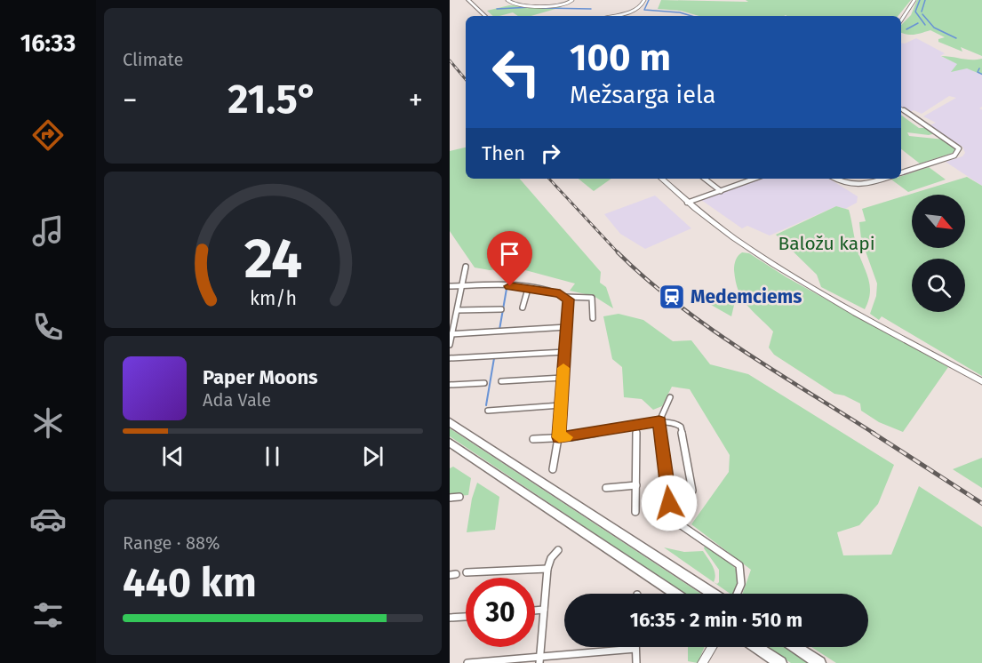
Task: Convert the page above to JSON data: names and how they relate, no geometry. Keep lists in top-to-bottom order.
{
  "parks": ["Baložu kapi"],
  "places": {
    "station": ["Medemciems"]
  },
  "north": "bottom right",
  "page": {
    "tabs": "16:33",
    "tile": [
      "Climate",
      ["Range · 88%", "440 km"]
    ],
    "turn": ["100 m", "Mežsarga iela"],
    "heat": ["−", "21.5°", "+"],
    "then": "Then",
    "song": ["Paper Moons", "Ada Vale"],
    "limit": "30",
    "trip": "16:35 · 2 min · 510 m",
    "gauge": ["24", "km/h"]
  }
}
